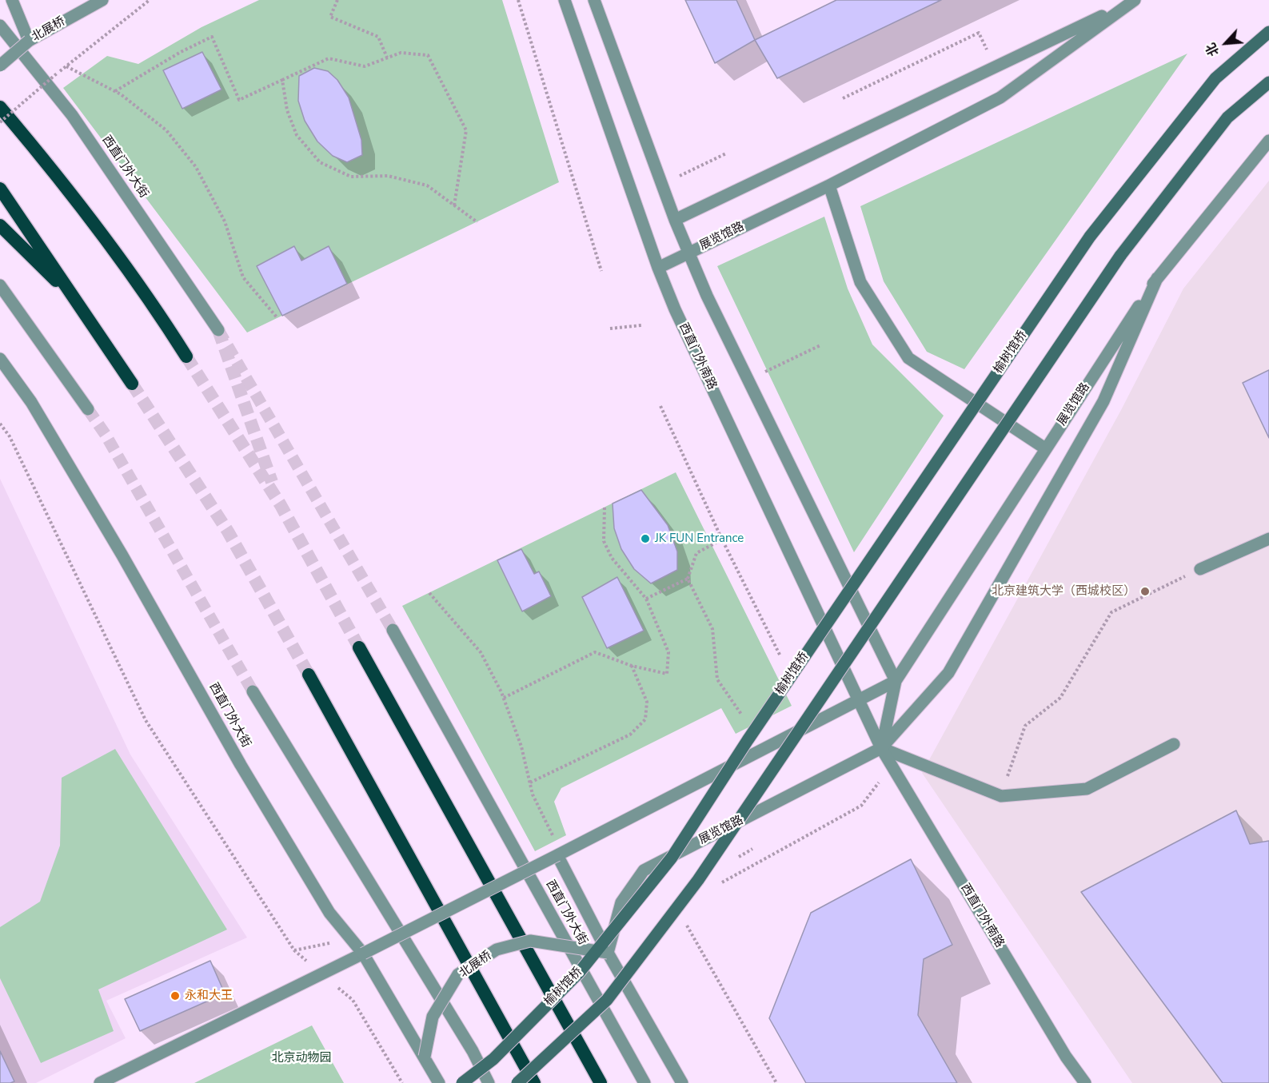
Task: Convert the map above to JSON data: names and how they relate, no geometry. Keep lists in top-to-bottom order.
{
  "streets": {
    "main road": ["榆树馆桥"],
    "street": [
      "北展桥",
      "西直门外大街",
      "展览馆路",
      "西直门外南路"
    ]
  },
  "crossings": [
    ["北展桥", "西直门外大街"],
    ["北展桥", "展览馆路"],
    ["展览馆路", "西直门外南路"]
  ],
  "parks": ["北京动物园"],
  "places": ["JK FUN Entrance", "北京建筑大学（西城校区）", "永和大王"],
  "north": "bottom left"
}
